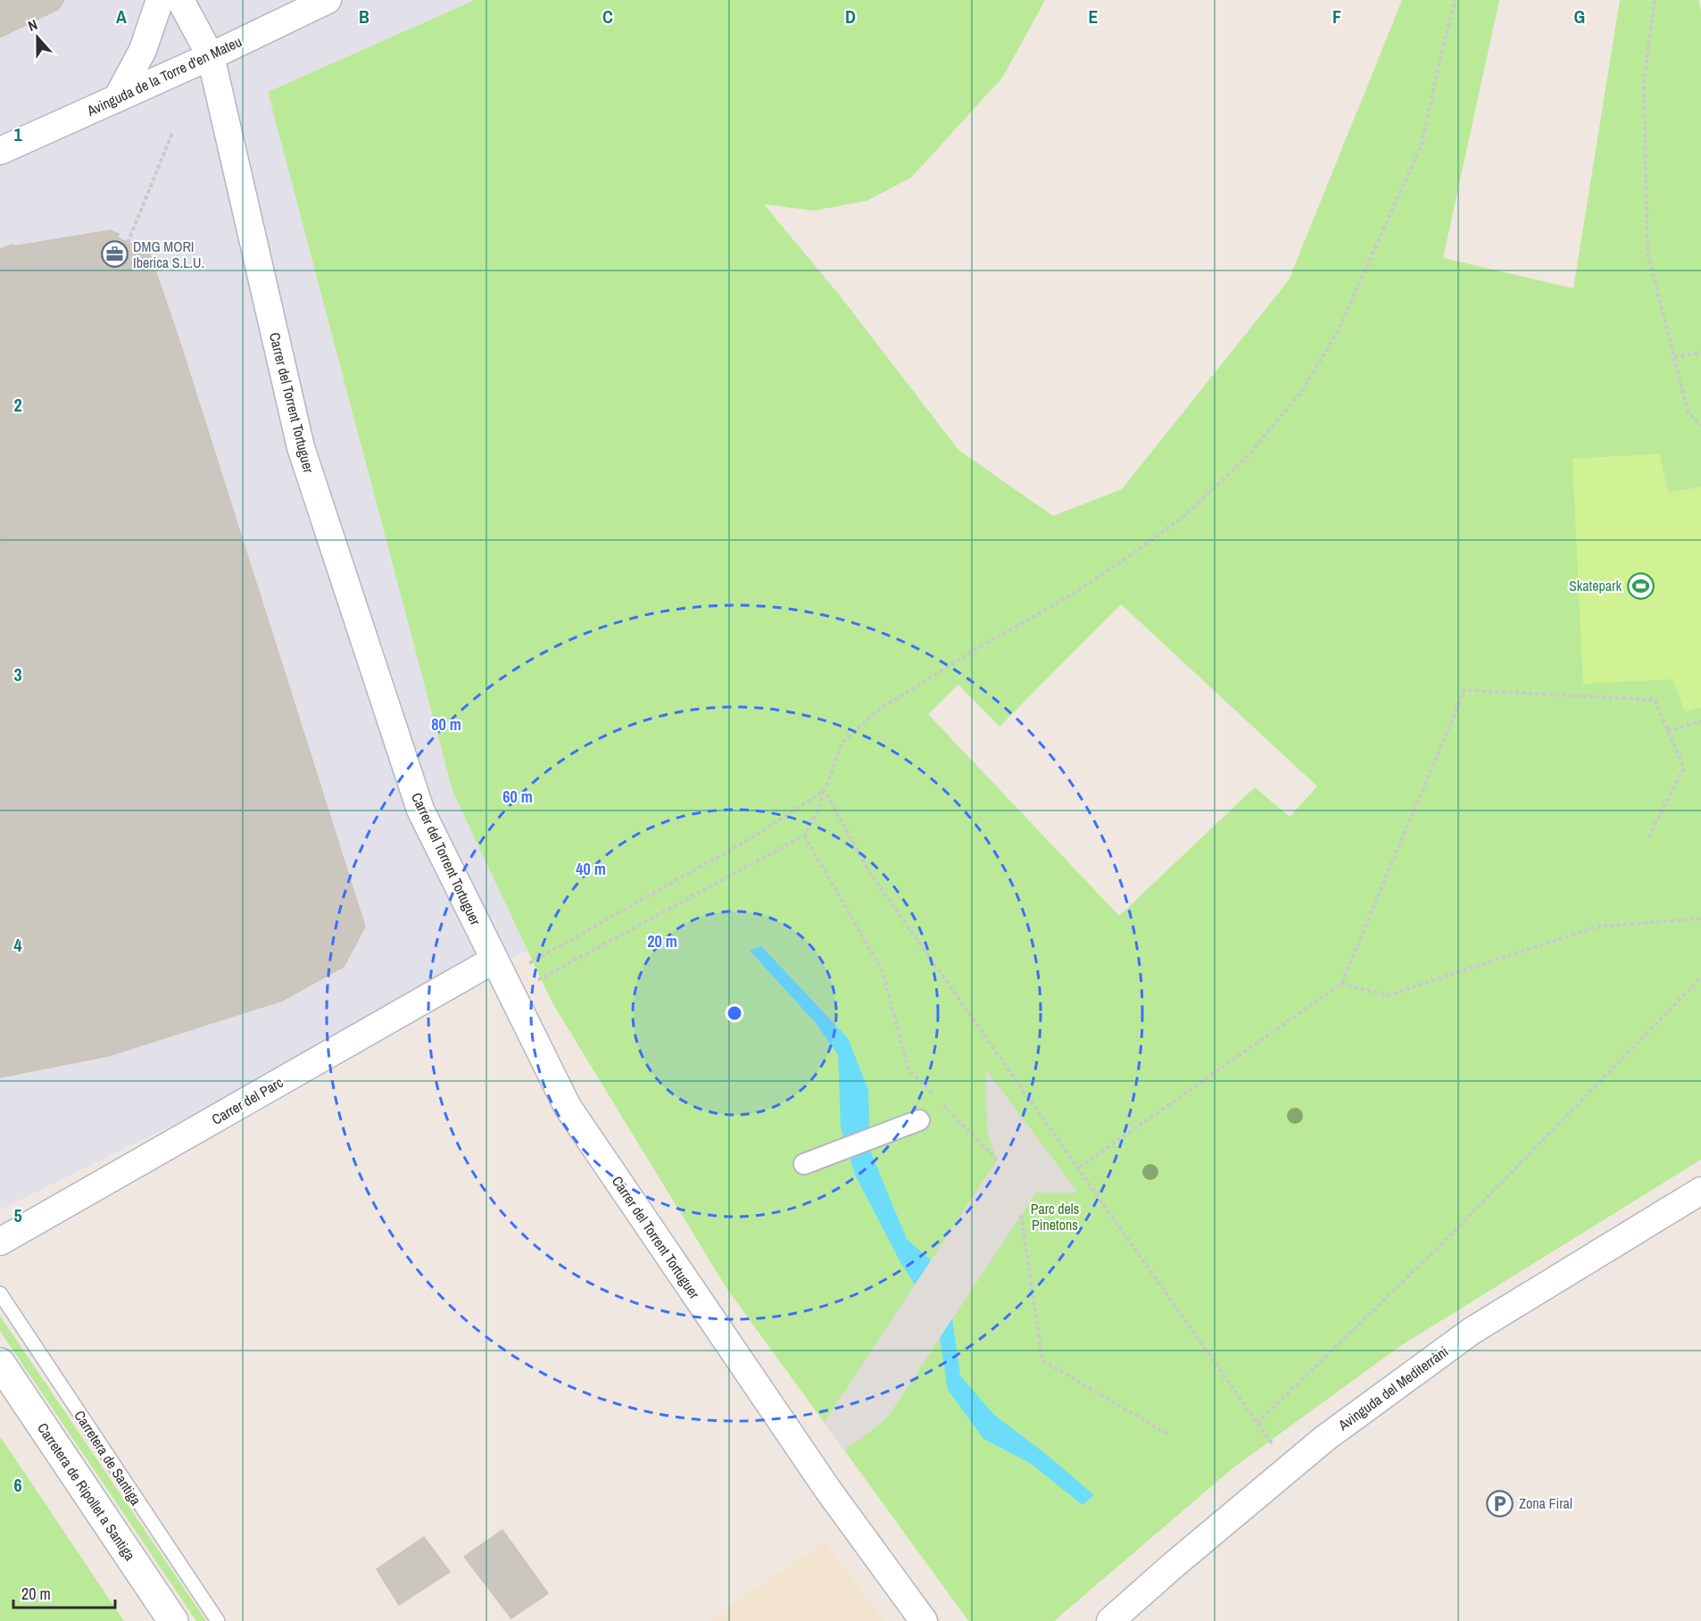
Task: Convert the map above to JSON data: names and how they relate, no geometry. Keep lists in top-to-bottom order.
{
  "streets": {
    "main road": ["Carretera de Ripollet a Santiga"],
    "street": [
      "Avinguda de la Torre d'en Mateu",
      "Carrer del Torrent Tortuguer",
      "Carrer del Parc",
      "Avinguda del Mediterràni"
    ],
    "lane": ["Carretera de Santiga"]
  },
  "crossings": [
    ["Avinguda de la Torre d'en Mateu", "Carrer del Torrent Tortuguer"],
    ["Carrer del Torrent Tortuguer", "Carrer del Parc"]
  ],
  "parks": ["Parc dels Pinetons"],
  "places": {
    "office": ["DMG MORI Iberica S.L.U."],
    "sports": ["Skatepark"],
    "parking": ["Zona Firal"]
  },
  "scale_bar": "20 m",
  "north": "top",
  "grid": {
    "columns": [
      "A",
      "B",
      "C",
      "D",
      "E",
      "F",
      "G"
    ],
    "rows": [
      "1",
      "2",
      "3",
      "4",
      "5",
      "6"
    ]
  },
  "rings": [
    "80 m",
    "60 m",
    "40 m",
    "20 m"
  ]
}
